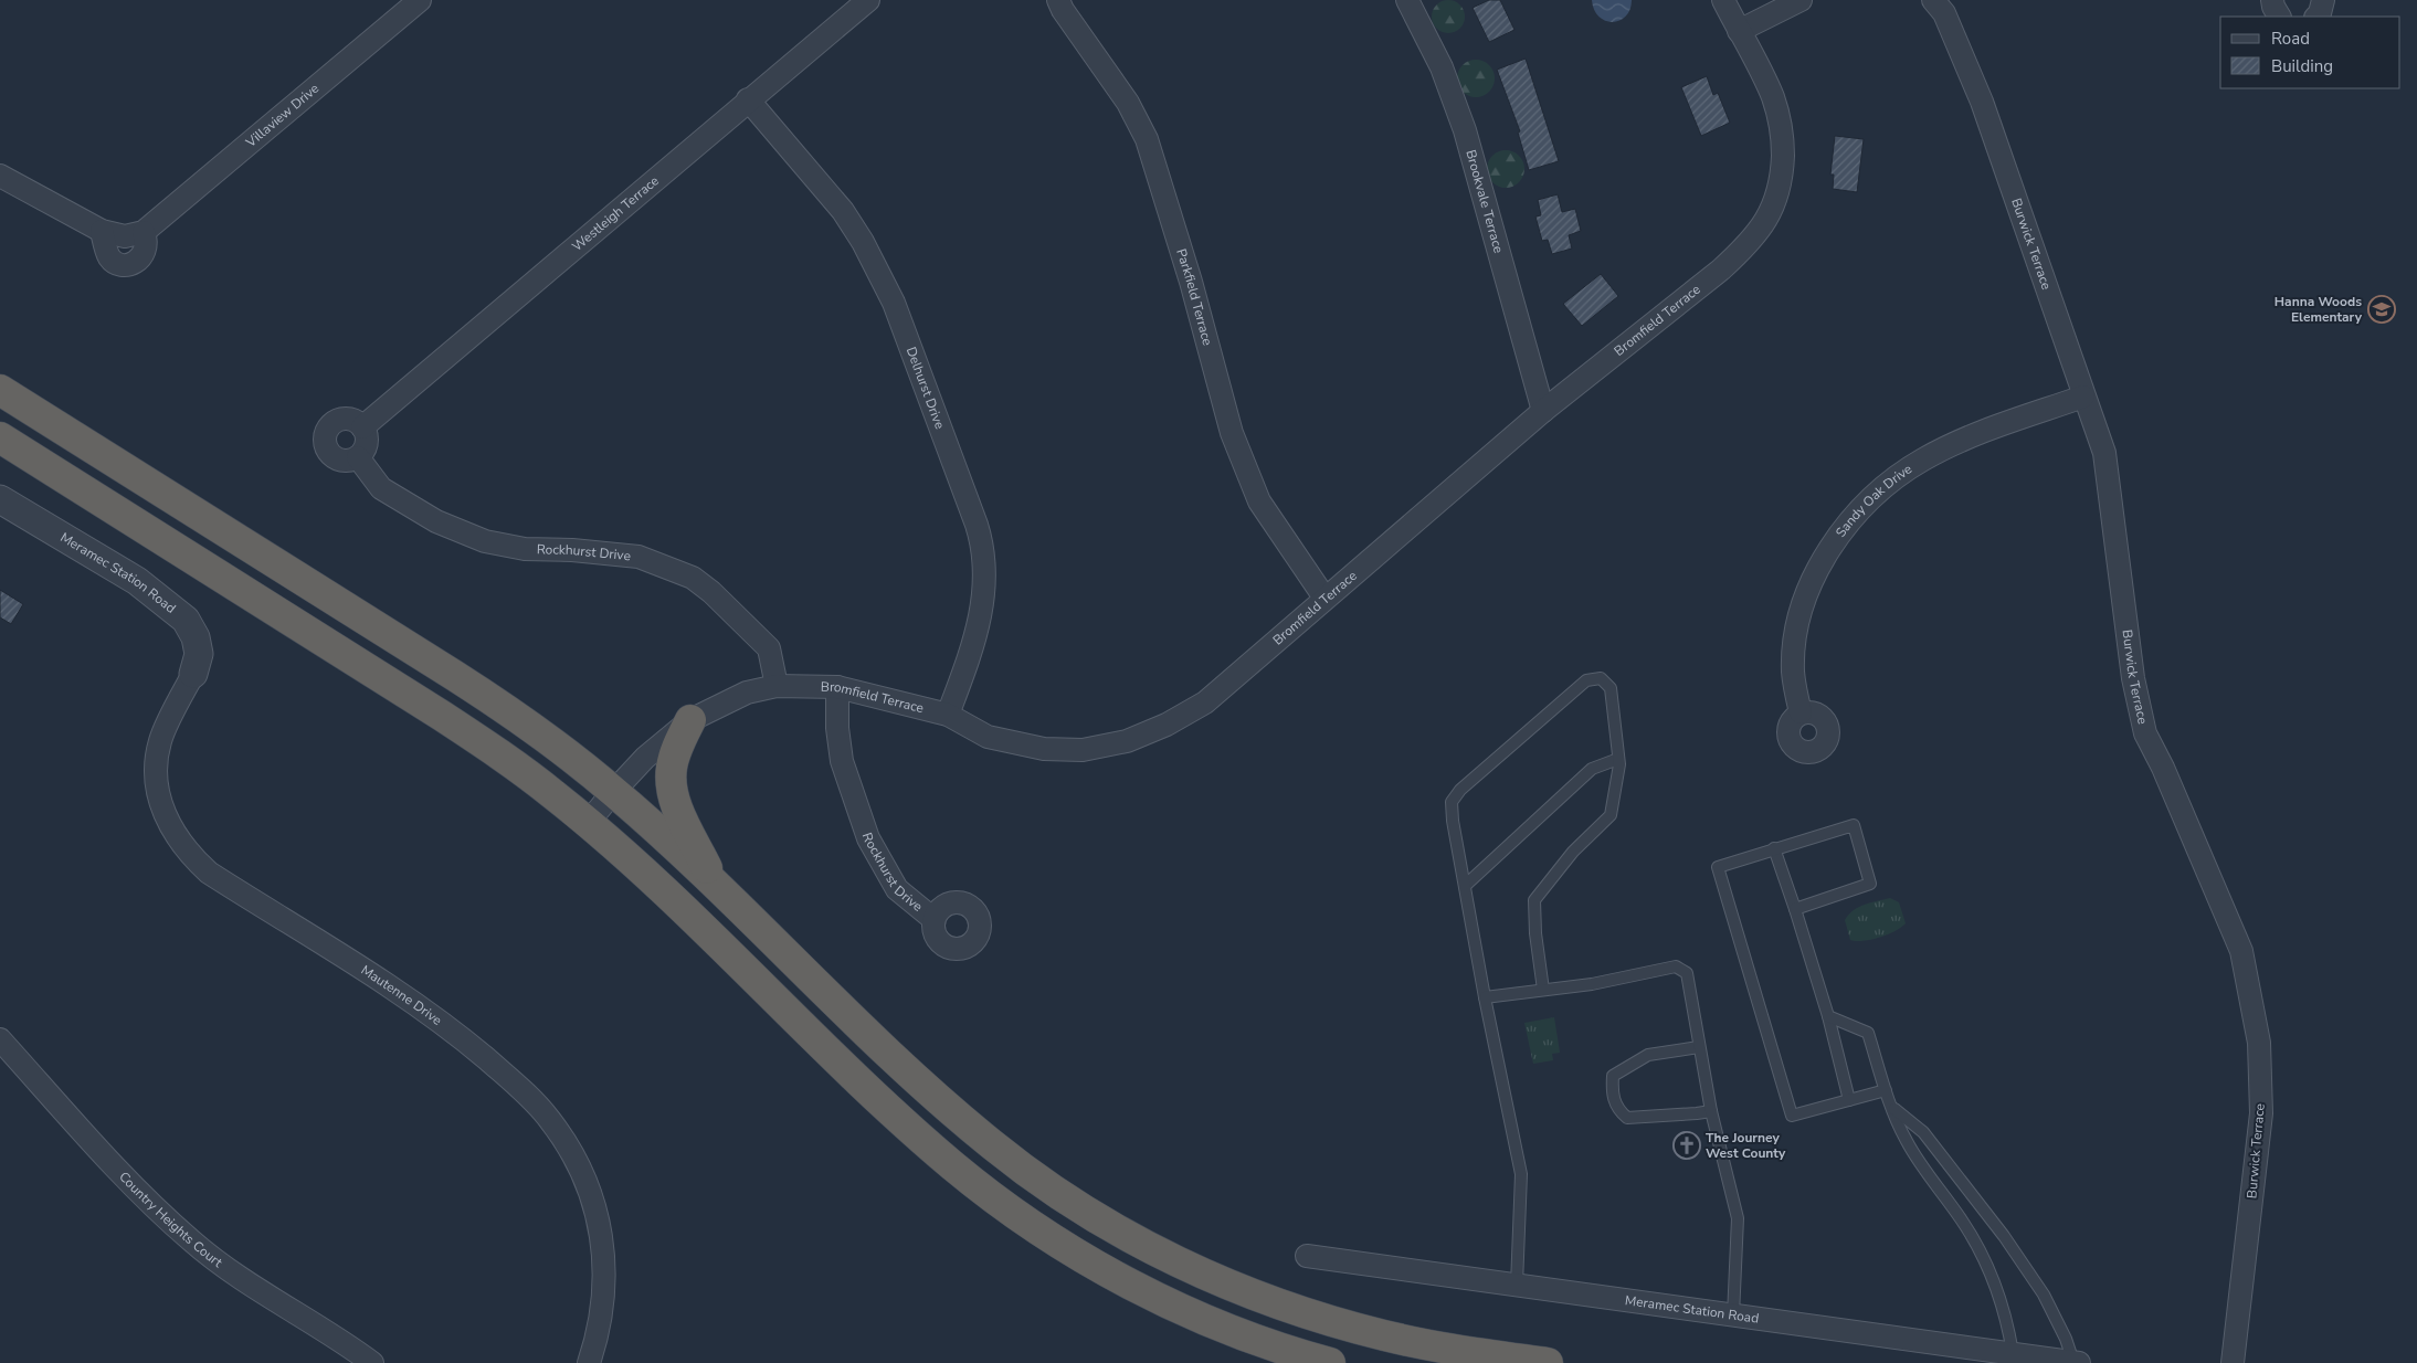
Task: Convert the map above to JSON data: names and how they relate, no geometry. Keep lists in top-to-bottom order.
{
  "streets": {
    "street": [
      "Villaview Drive",
      "Brookvale Terrace",
      "Westleigh Terrace",
      "Burwick Terrace",
      "Parkfield Terrace",
      "Bromfield Terrace",
      "Delhurst Drive",
      "Sandy Oak Drive",
      "Rockhurst Drive",
      "Meramec Station Road",
      "Mautenne Drive",
      "Country Heights Court"
    ]
  },
  "crossings": [
    ["Brookvale Terrace", "Bromfield Terrace"],
    ["Westleigh Terrace", "Delhurst Drive"],
    ["Westleigh Terrace", "Rockhurst Drive"],
    ["Burwick Terrace", "Sandy Oak Drive"],
    ["Parkfield Terrace", "Bromfield Terrace"],
    ["Bromfield Terrace", "Delhurst Drive"],
    ["Bromfield Terrace", "Rockhurst Drive"],
    ["Meramec Station Road", "Mautenne Drive"]
  ],
  "places": {
    "school or university": ["Hanna Woods Elementary"],
    "church": ["The Journey West County"]
  },
  "legend": ["Road", "Building"]
}
